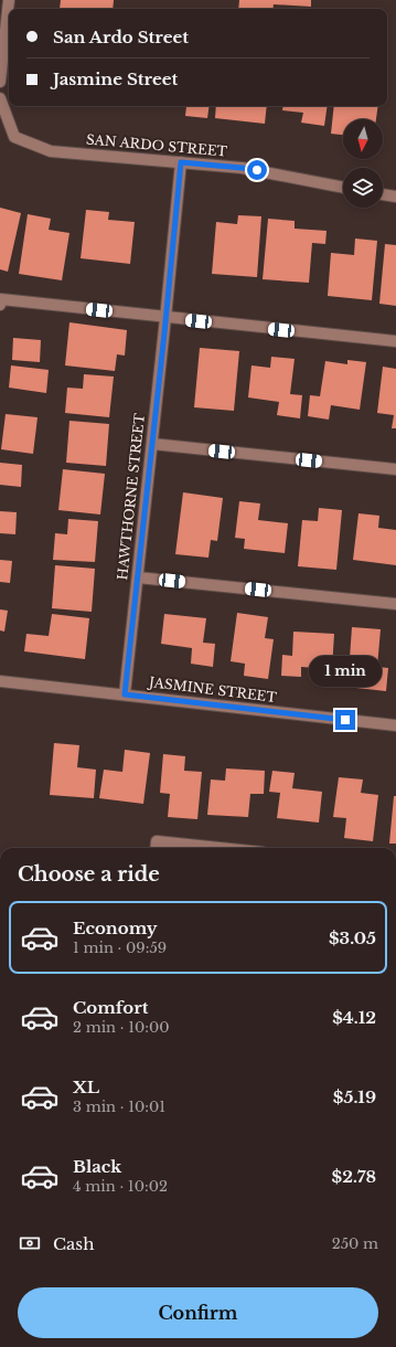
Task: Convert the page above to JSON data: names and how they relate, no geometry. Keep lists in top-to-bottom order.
{
  "streets": {
    "street": ["SAN ARDO STREET", "HAWTHORNE STREET", "JASMINE STREET"]
  },
  "crossings": [
    ["SAN ARDO STREET", "HAWTHORNE STREET"],
    ["HAWTHORNE STREET", "JASMINE STREET"]
  ],
  "north": "bottom",
  "page": {
    "banner": ["San Ardo Street", "Jasmine Street"],
    "bubble": "1 min",
    "heading": "Choose a ride",
    "list": [
      {
        "name": "Economy",
        "note": "1 min · 09:59",
        "value": "$3.05"
      },
      {
        "name": "Comfort",
        "note": "2 min · 10:00",
        "value": "$4.12"
      },
      {
        "name": "XL",
        "note": "3 min · 10:01",
        "value": "$5.19"
      },
      {
        "name": "Black",
        "note": "4 min · 10:02",
        "value": "$2.78"
      }
    ],
    "pay": ["Cash", "250 m"],
    "buttons": "Confirm"
  }
}
